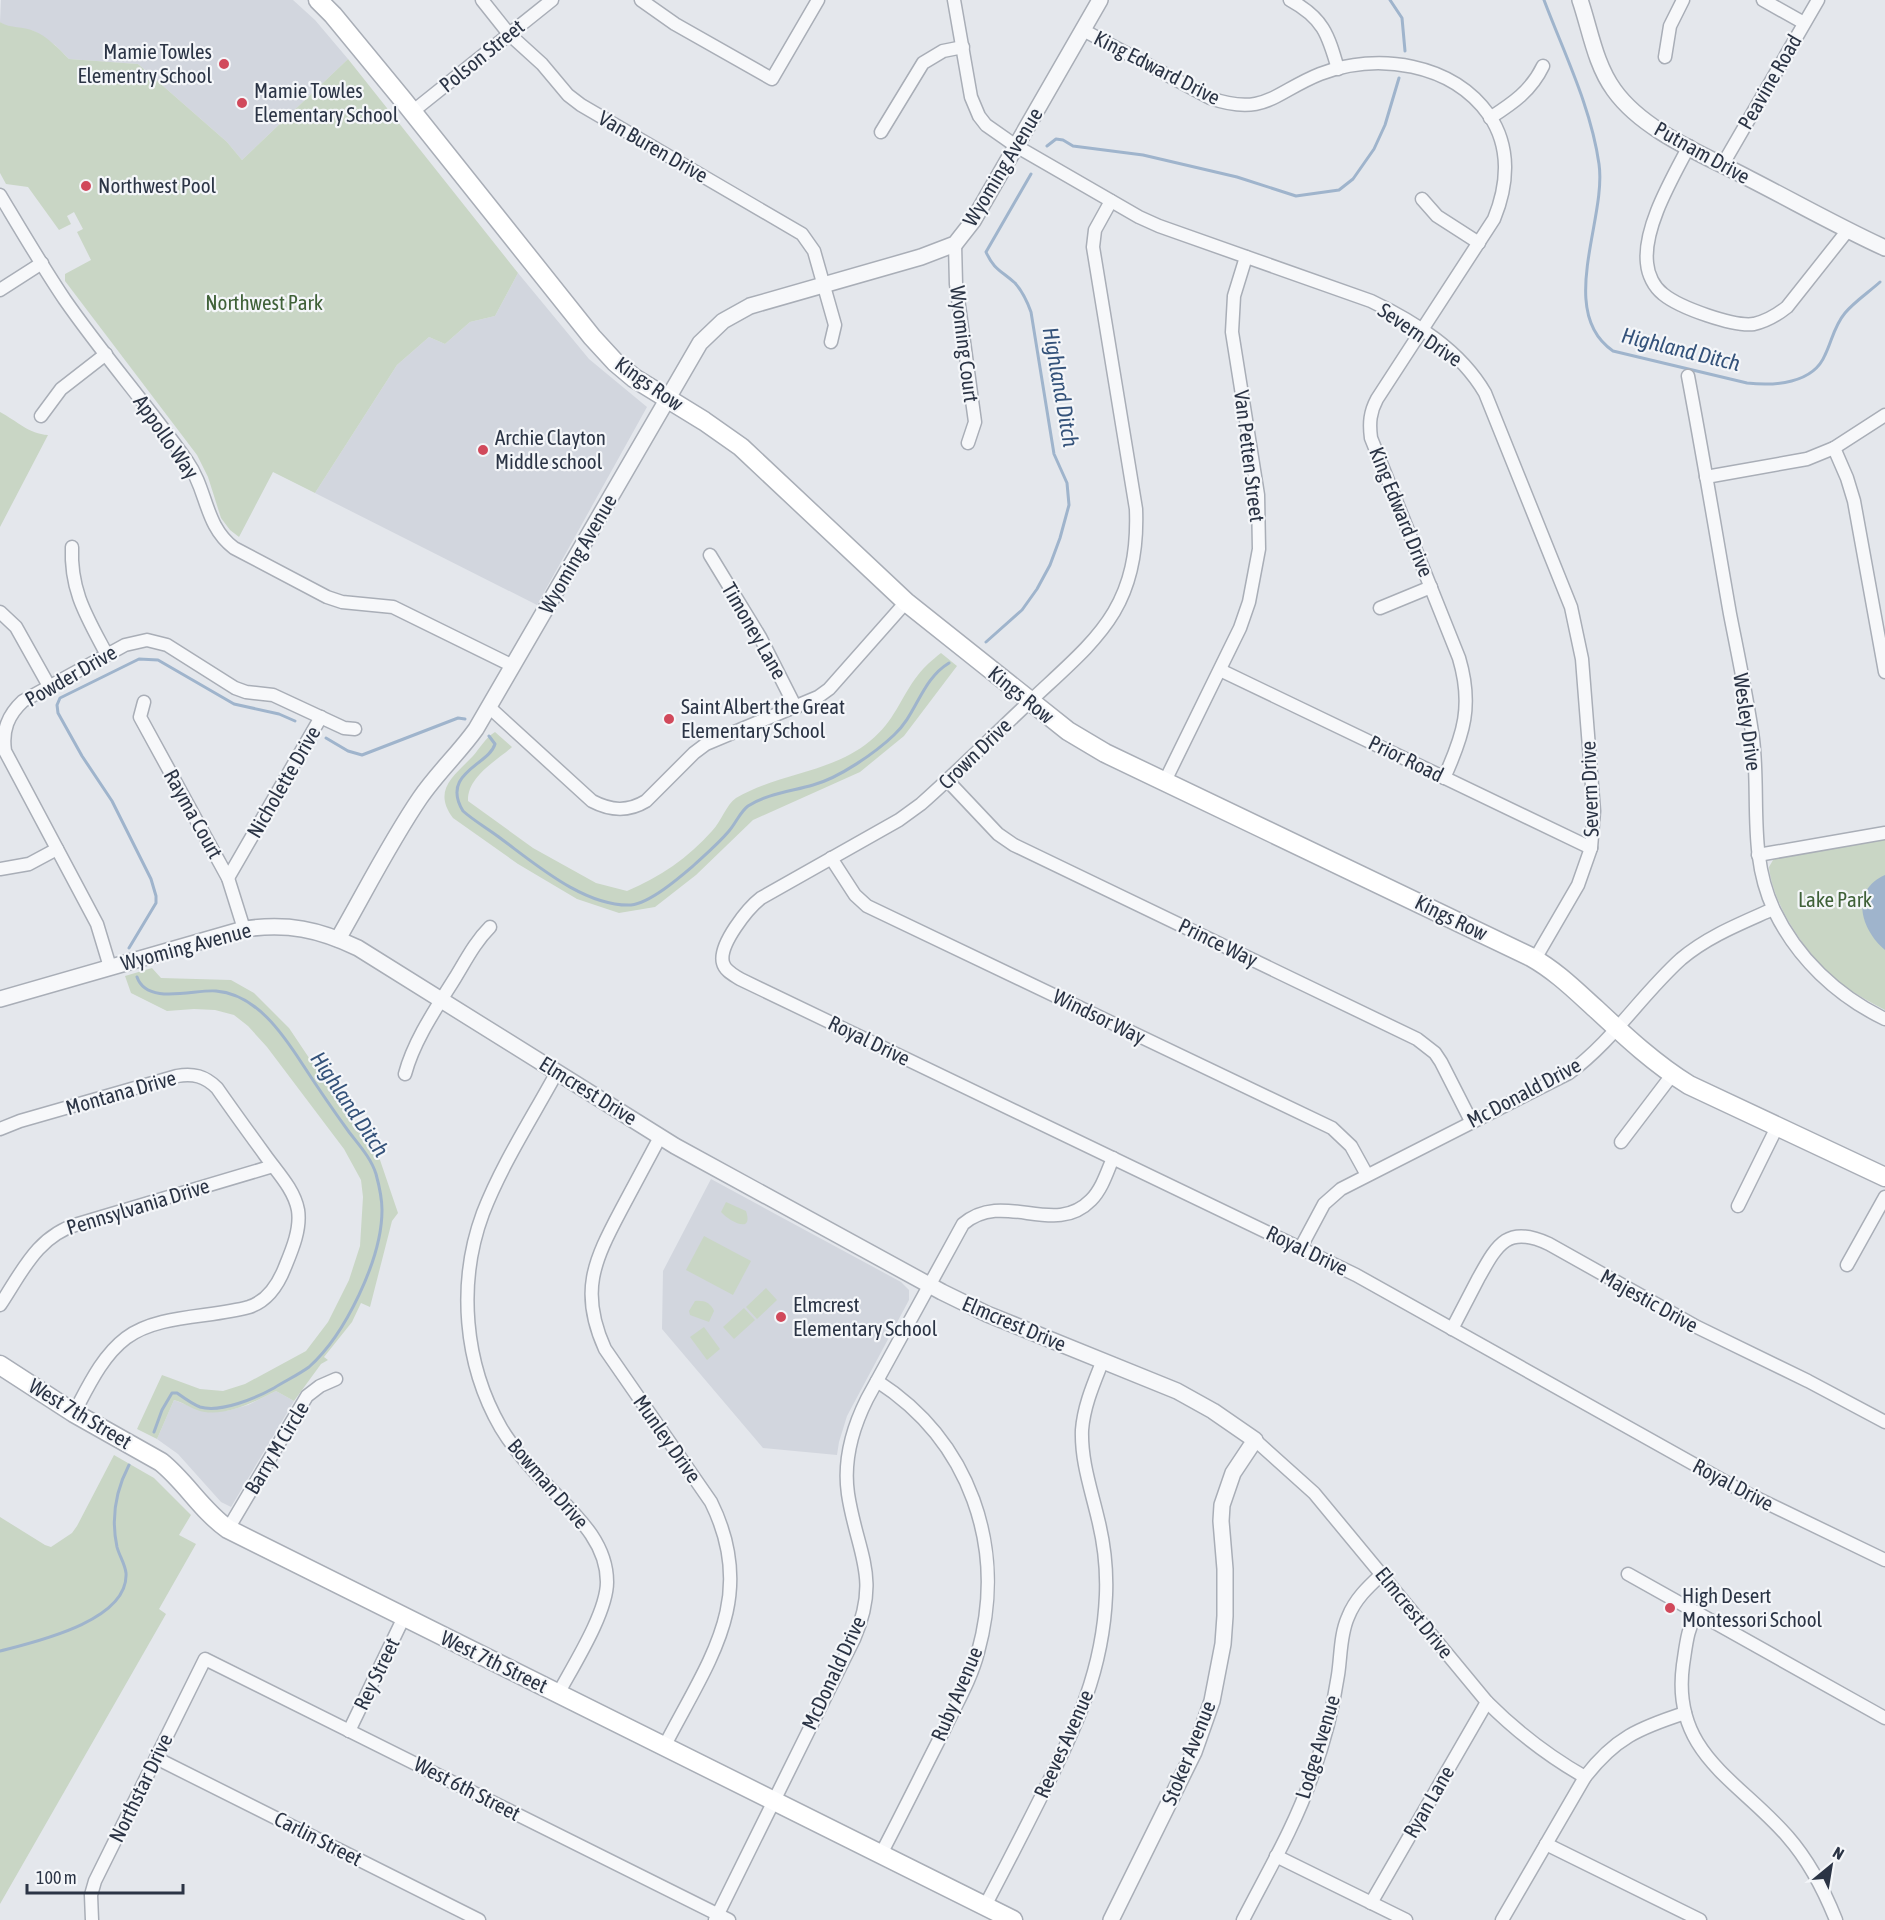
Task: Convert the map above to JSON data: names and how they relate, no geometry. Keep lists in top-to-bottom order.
{
  "streets": {
    "main road": ["Kings Row", "West 7th Street"],
    "street": [
      "Polson Street",
      "King Edward Drive",
      "Peavine Road",
      "Van Buren Drive",
      "Putnam Drive",
      "Wyoming Avenue",
      "Severn Drive",
      "Wyoming Court",
      "Appollo Way",
      "Van Petten Street",
      "Timoney Lane",
      "Powder Drive",
      "Wesley Drive",
      "Crown Drive",
      "Prior Road",
      "Nicholette Drive",
      "Rayma Court",
      "Prince Way",
      "Windsor Way",
      "Royal Drive",
      "Elmcrest Drive",
      "Montana Drive",
      "Mc Donald Drive",
      "Pennsylvania Drive",
      "Majestic Drive",
      "Munley Drive",
      "Barry M Circle",
      "Bowman Drive",
      "McDonald Drive",
      "Rey Street",
      "Ruby Avenue",
      "Reeves Avenue",
      "Lodge Avenue",
      "Stoker Avenue",
      "Northstar Drive",
      "West 6th Street",
      "Ryan Lane",
      "Carlin Street"
    ]
  },
  "crossings": [
    ["Polson Street", "Van Buren Drive"],
    ["Polson Street", "Kings Row"],
    ["King Edward Drive", "Wyoming Avenue"],
    ["King Edward Drive", "Severn Drive"],
    ["King Edward Drive", "Prior Road"],
    ["Peavine Road", "Putnam Drive"],
    ["Van Buren Drive", "Wyoming Avenue"],
    ["Wyoming Avenue", "Severn Drive"],
    ["Wyoming Avenue", "Wyoming Court"],
    ["Wyoming Avenue", "Kings Row"],
    ["Wyoming Avenue", "Appollo Way"],
    ["Wyoming Avenue", "Powder Drive"],
    ["Wyoming Avenue", "Rayma Court"],
    ["Wyoming Avenue", "Elmcrest Drive"],
    ["Severn Drive", "Kings Row"],
    ["Severn Drive", "Van Petten Street"],
    ["Severn Drive", "Crown Drive"],
    ["Severn Drive", "Prior Road"],
    ["Kings Row", "Van Petten Street"],
    ["Kings Row", "Crown Drive"],
    ["Kings Row", "Mc Donald Drive"],
    ["Van Petten Street", "Prior Road"],
    ["Powder Drive", "Nicholette Drive"],
    ["Wesley Drive", "Mc Donald Drive"],
    ["Crown Drive", "Prince Way"],
    ["Crown Drive", "Windsor Way"],
    ["Crown Drive", "Royal Drive"],
    ["Nicholette Drive", "Rayma Court"],
    ["Prince Way", "Mc Donald Drive"],
    ["Windsor Way", "Mc Donald Drive"],
    ["Royal Drive", "Mc Donald Drive"],
    ["Royal Drive", "Majestic Drive"],
    ["Royal Drive", "McDonald Drive"],
    ["Elmcrest Drive", "Munley Drive"],
    ["Elmcrest Drive", "Bowman Drive"],
    ["Elmcrest Drive", "McDonald Drive"],
    ["Elmcrest Drive", "Reeves Avenue"],
    ["Elmcrest Drive", "Lodge Avenue"],
    ["Elmcrest Drive", "Stoker Avenue"],
    ["Elmcrest Drive", "Ryan Lane"],
    ["Montana Drive", "Pennsylvania Drive"],
    ["Montana Drive", "West 7th Street"],
    ["West 7th Street", "Munley Drive"],
    ["West 7th Street", "Barry M Circle"],
    ["West 7th Street", "Bowman Drive"],
    ["West 7th Street", "McDonald Drive"],
    ["West 7th Street", "Rey Street"],
    ["West 7th Street", "Ruby Avenue"],
    ["West 7th Street", "Reeves Avenue"],
    ["McDonald Drive", "Ruby Avenue"],
    ["McDonald Drive", "West 6th Street"],
    ["Rey Street", "West 6th Street"],
    ["Northstar Drive", "West 6th Street"],
    ["Northstar Drive", "Carlin Street"]
  ],
  "water": ["Highland Ditch"],
  "parks": ["Northwest Park", "Lake Park"],
  "places": [
    "Mamie Towles Elementry School",
    "Mamie Towles Elementary School",
    "Northwest Pool",
    "Archie Clayton Middle school",
    "Saint Albert the Great Elementary School",
    "Elmcrest Elementary School",
    "High Desert Montessori School"
  ],
  "scale_bar": "100 m",
  "north": "top right"
}
